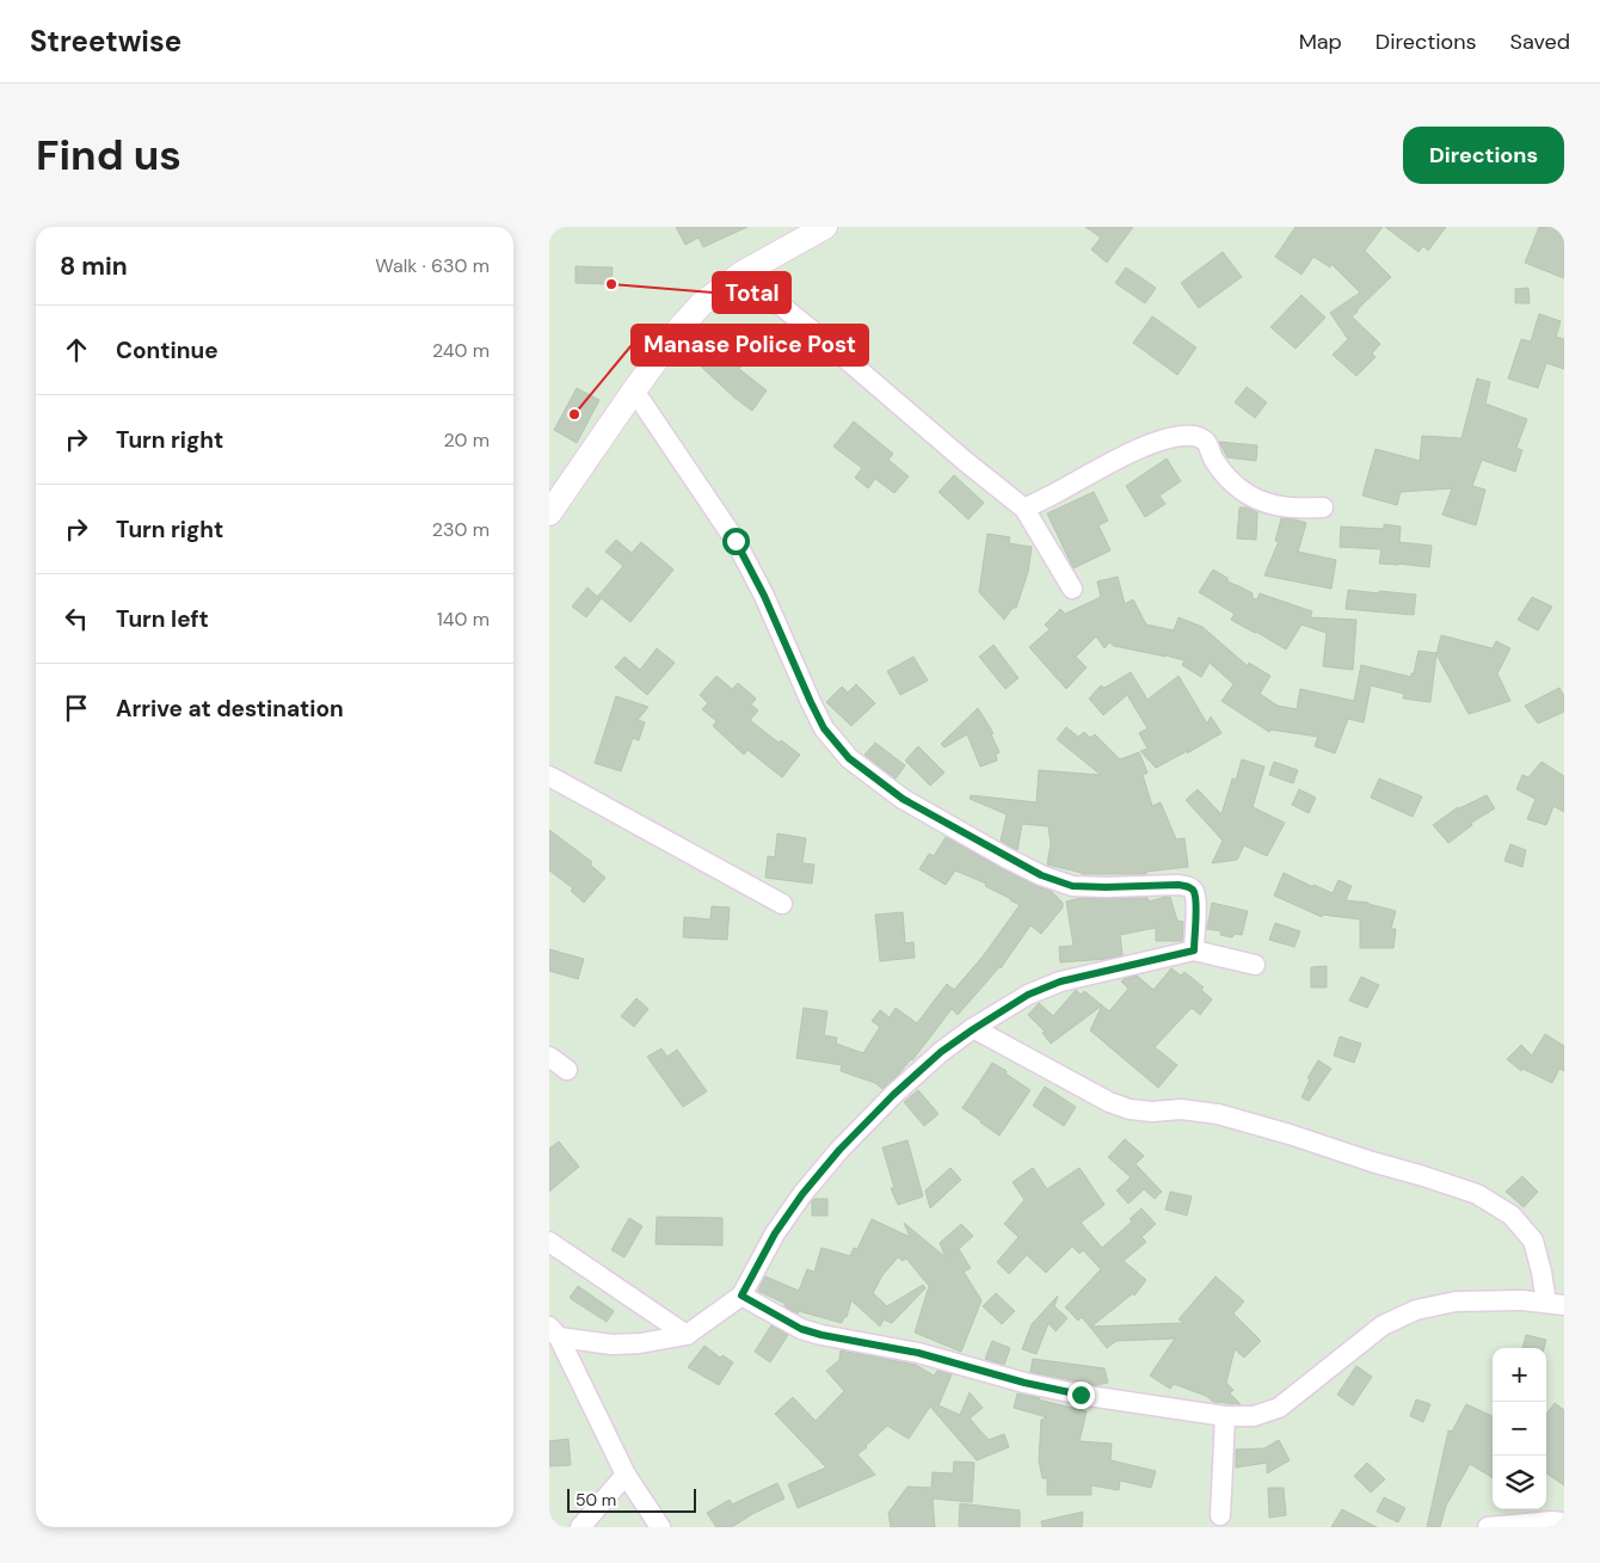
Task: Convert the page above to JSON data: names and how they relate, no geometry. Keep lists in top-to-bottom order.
{
  "places": ["Total", "Manase Police Post"],
  "scale_bar": "50 m",
  "page": {
    "header": "Streetwise",
    "nav": ["Map", "Directions", "Saved"],
    "buttons": "Directions",
    "title": "Find us",
    "heading": ["8 min", "Walk · 630 m"],
    "list": [
      ["Continue", "240 m"],
      ["Turn right", "20 m"],
      ["Turn right", "230 m"],
      ["Turn left", "140 m"],
      "Arrive at destination"
    ],
    "map_buttons": ["+", "−"],
    "scale": "50 m"
  }
}
